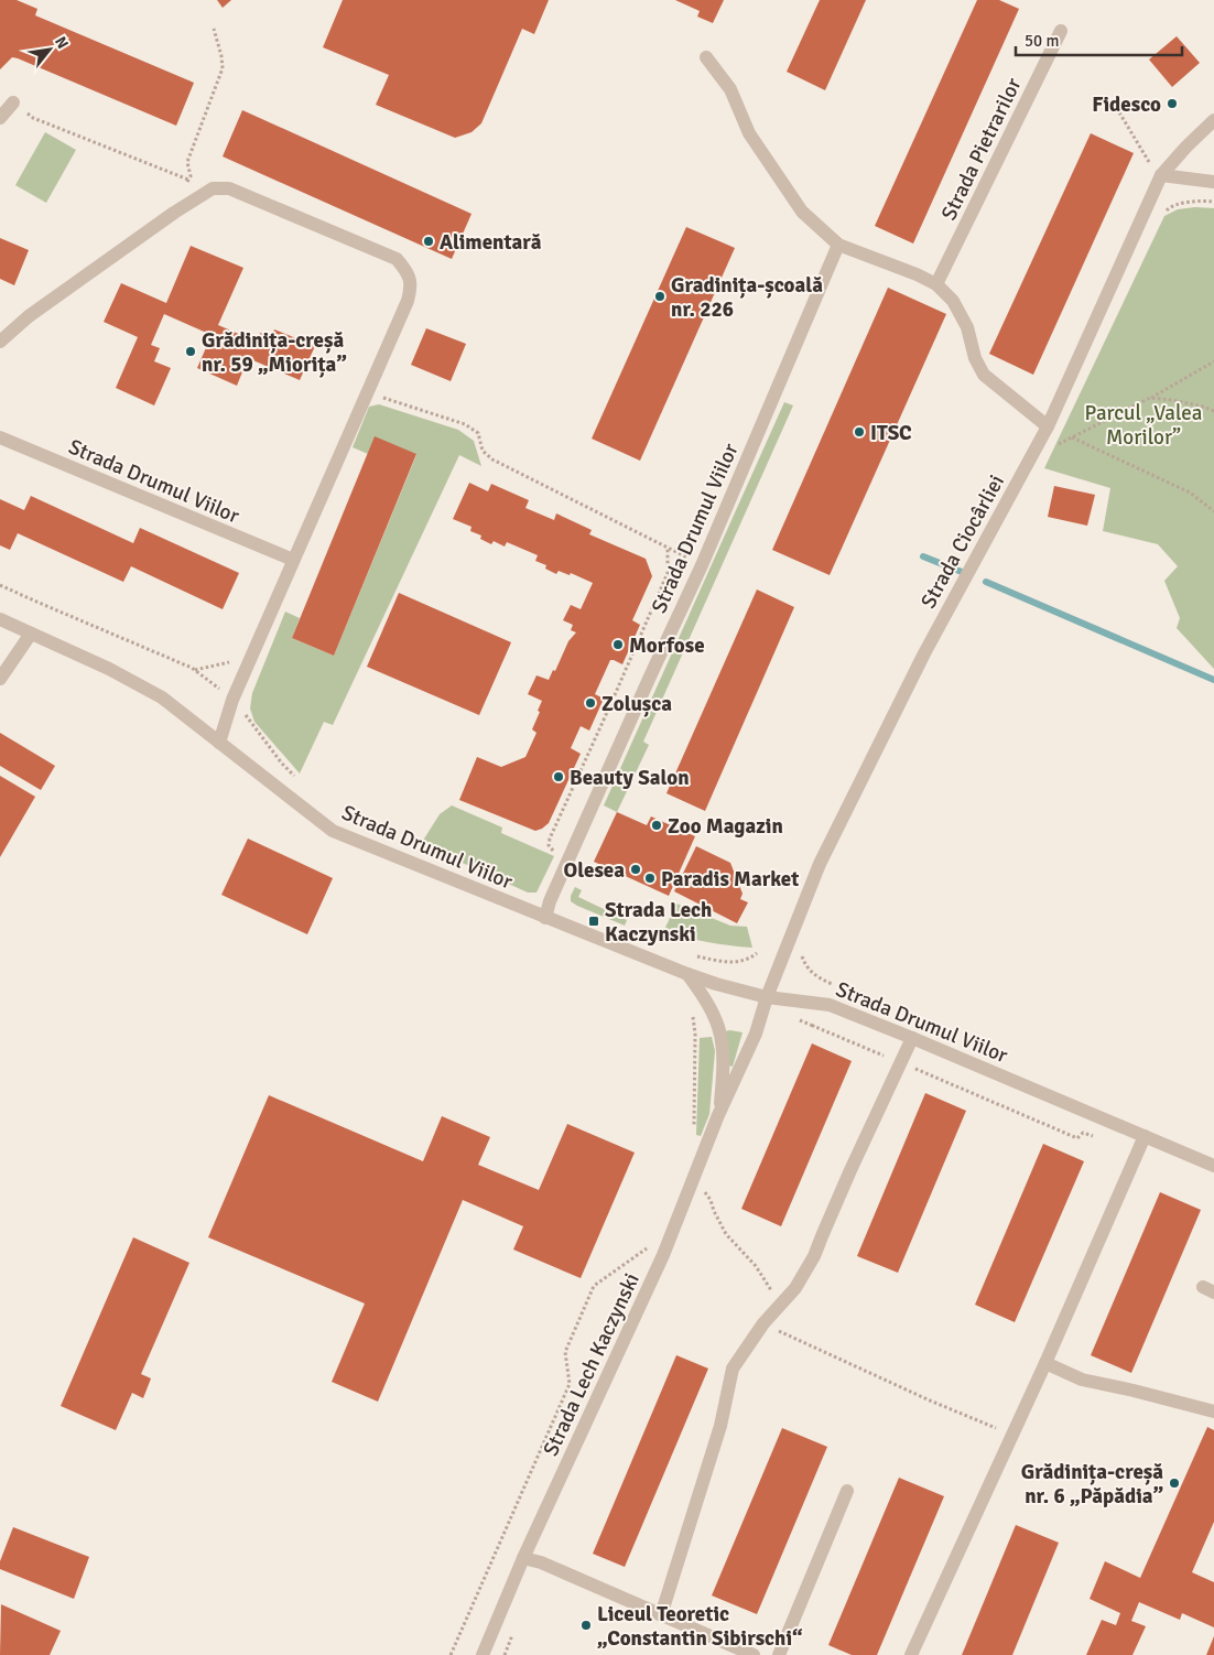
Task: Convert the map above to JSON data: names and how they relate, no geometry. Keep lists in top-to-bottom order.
{
  "streets": {
    "street": [
      "Strada Pietrarilor",
      "Strada Drumul Viilor",
      "Strada Ciocârliei",
      "Strada Lech Kaczynski"
    ]
  },
  "crossings": [
    ["Strada Drumul Viilor", "Strada Ciocârliei"],
    ["Strada Drumul Viilor", "Strada Lech Kaczynski"],
    ["Strada Ciocârliei", "Strada Lech Kaczynski"]
  ],
  "parks": ["Parcul „Valea Morilor”"],
  "places": {
    "other": [
      "Fidesco",
      "Alimentară",
      "Gradinița-școală nr. 226",
      "Grădinița-creșă nr. 59 „Miorița”",
      "ITSC",
      "Morfose",
      "Zolușca",
      "Beauty Salon",
      "Zoo Magazin",
      "Olesea",
      "Paradis Market",
      "Grădinița-creșă nr. 6 „Păpădia”",
      "Liceul Teoretic „Constantin Sibirschi“"
    ],
    "transit": ["Strada Lech Kaczynski"]
  },
  "scale_bar": "50 m",
  "north": "top right"
}
